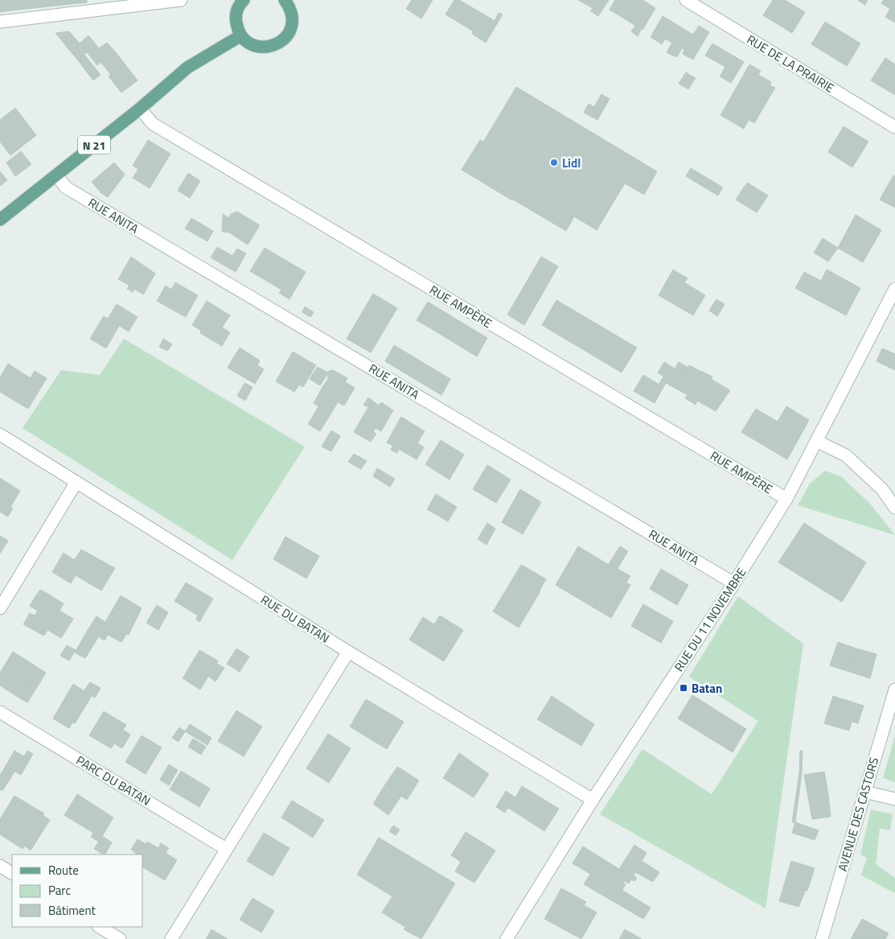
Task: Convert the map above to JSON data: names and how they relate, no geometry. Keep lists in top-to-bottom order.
{
  "streets": {
    "main road": ["N 21"],
    "street": [
      "RUE DE LA PRAIRIE",
      "RUE ANITA",
      "RUE AMPÈRE",
      "RUE DU BATAN",
      "RUE DU 11 NOVEMBRE",
      "PARC DU BATAN",
      "AVENUE DES CASTORS"
    ]
  },
  "crossings": [
    ["N 21", "RUE ANITA"],
    ["N 21", "RUE AMPÈRE"],
    ["RUE ANITA", "RUE DU 11 NOVEMBRE"],
    ["RUE AMPÈRE", "RUE DU 11 NOVEMBRE"],
    ["RUE DU BATAN", "RUE DU 11 NOVEMBRE"]
  ],
  "places": {
    "other": ["Lidl"],
    "transit": ["Batan"]
  },
  "legend": ["Route", "Parc", "Bâtiment"]
}
